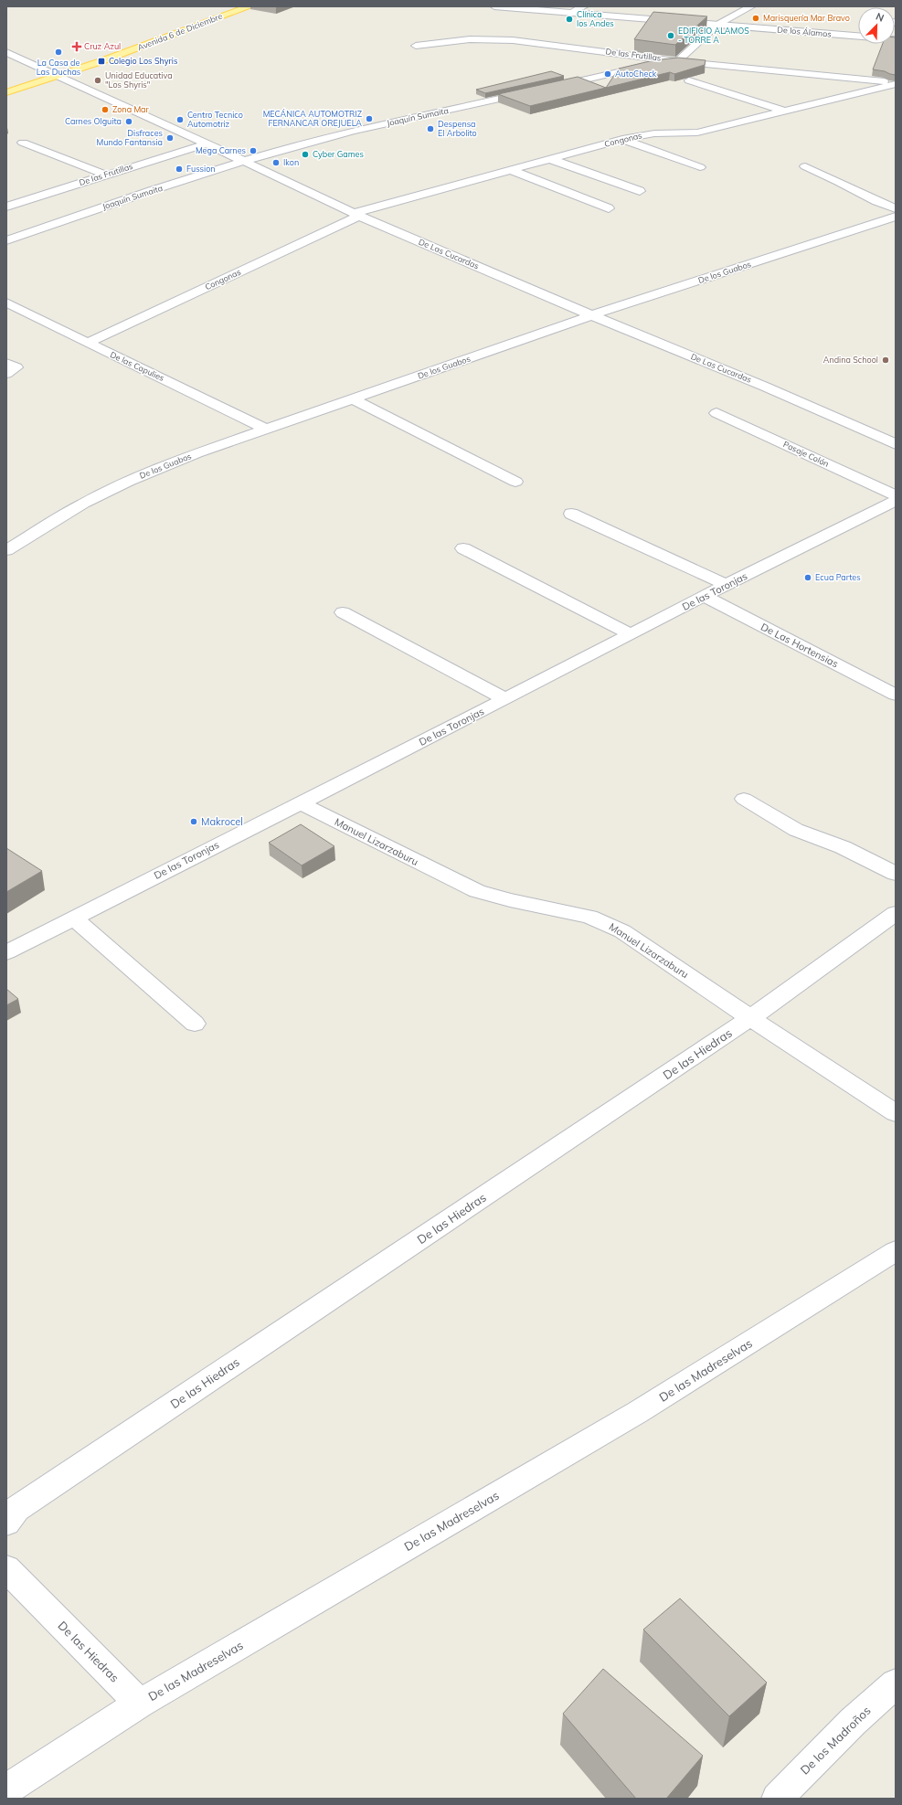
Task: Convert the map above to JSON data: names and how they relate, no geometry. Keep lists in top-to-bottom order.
{
  "streets": {
    "main road": ["Avenida 6 de Diciembre"],
    "street": [
      "De los Álamos",
      "De las Frutillas",
      "Joaquín Sumaita",
      "Congonas",
      "De Las Cucardas",
      "De los Guabos",
      "De las Capulies",
      "Pasaje Colón",
      "De las Toronjas",
      "De Las Hortensias",
      "Manuel Lizarzaburu",
      "De las Hiedras",
      "De las Madreselvas",
      "De los Madroños"
    ]
  },
  "crossings": [
    ["Avenida 6 de Diciembre", "De Las Cucardas"],
    ["De las Frutillas", "Congonas"],
    ["De las Frutillas", "De Las Cucardas"],
    ["Joaquín Sumaita", "De Las Cucardas"],
    ["Congonas", "De Las Cucardas"],
    ["Congonas", "De las Capulies"],
    ["De Las Cucardas", "De los Guabos"],
    ["De los Guabos", "De las Capulies"],
    ["De las Toronjas", "De Las Hortensias"],
    ["De las Toronjas", "Manuel Lizarzaburu"],
    ["Manuel Lizarzaburu", "De las Hiedras"],
    ["De las Hiedras", "De las Madreselvas"]
  ],
  "places": {
    "other": [
      "Marisquería Mar Bravo",
      "Clínica los Andes",
      "EDIFICIO ALAMOS - TORRE A",
      "La Casa de Las Duchas",
      "AutoCheck",
      "Unidad Educativa \"Los Shyris\"",
      "Zona Mar",
      "MECÁNICA AUTOMOTRIZ FERNANCAR OREJUELA",
      "Centro Tecnico Automotriz",
      "Carnes Olguita",
      "Despensa El Arbolito",
      "Disfraces Mundo Fantansia",
      "Mega Carnes",
      "Cyber Games",
      "Ikon",
      "Fussion",
      "Andina School",
      "Ecua Partes",
      "Makrocel"
    ],
    "health": ["Cruz Azul"],
    "transit": ["Colegio Los Shyris"]
  },
  "north": "top right"
}
